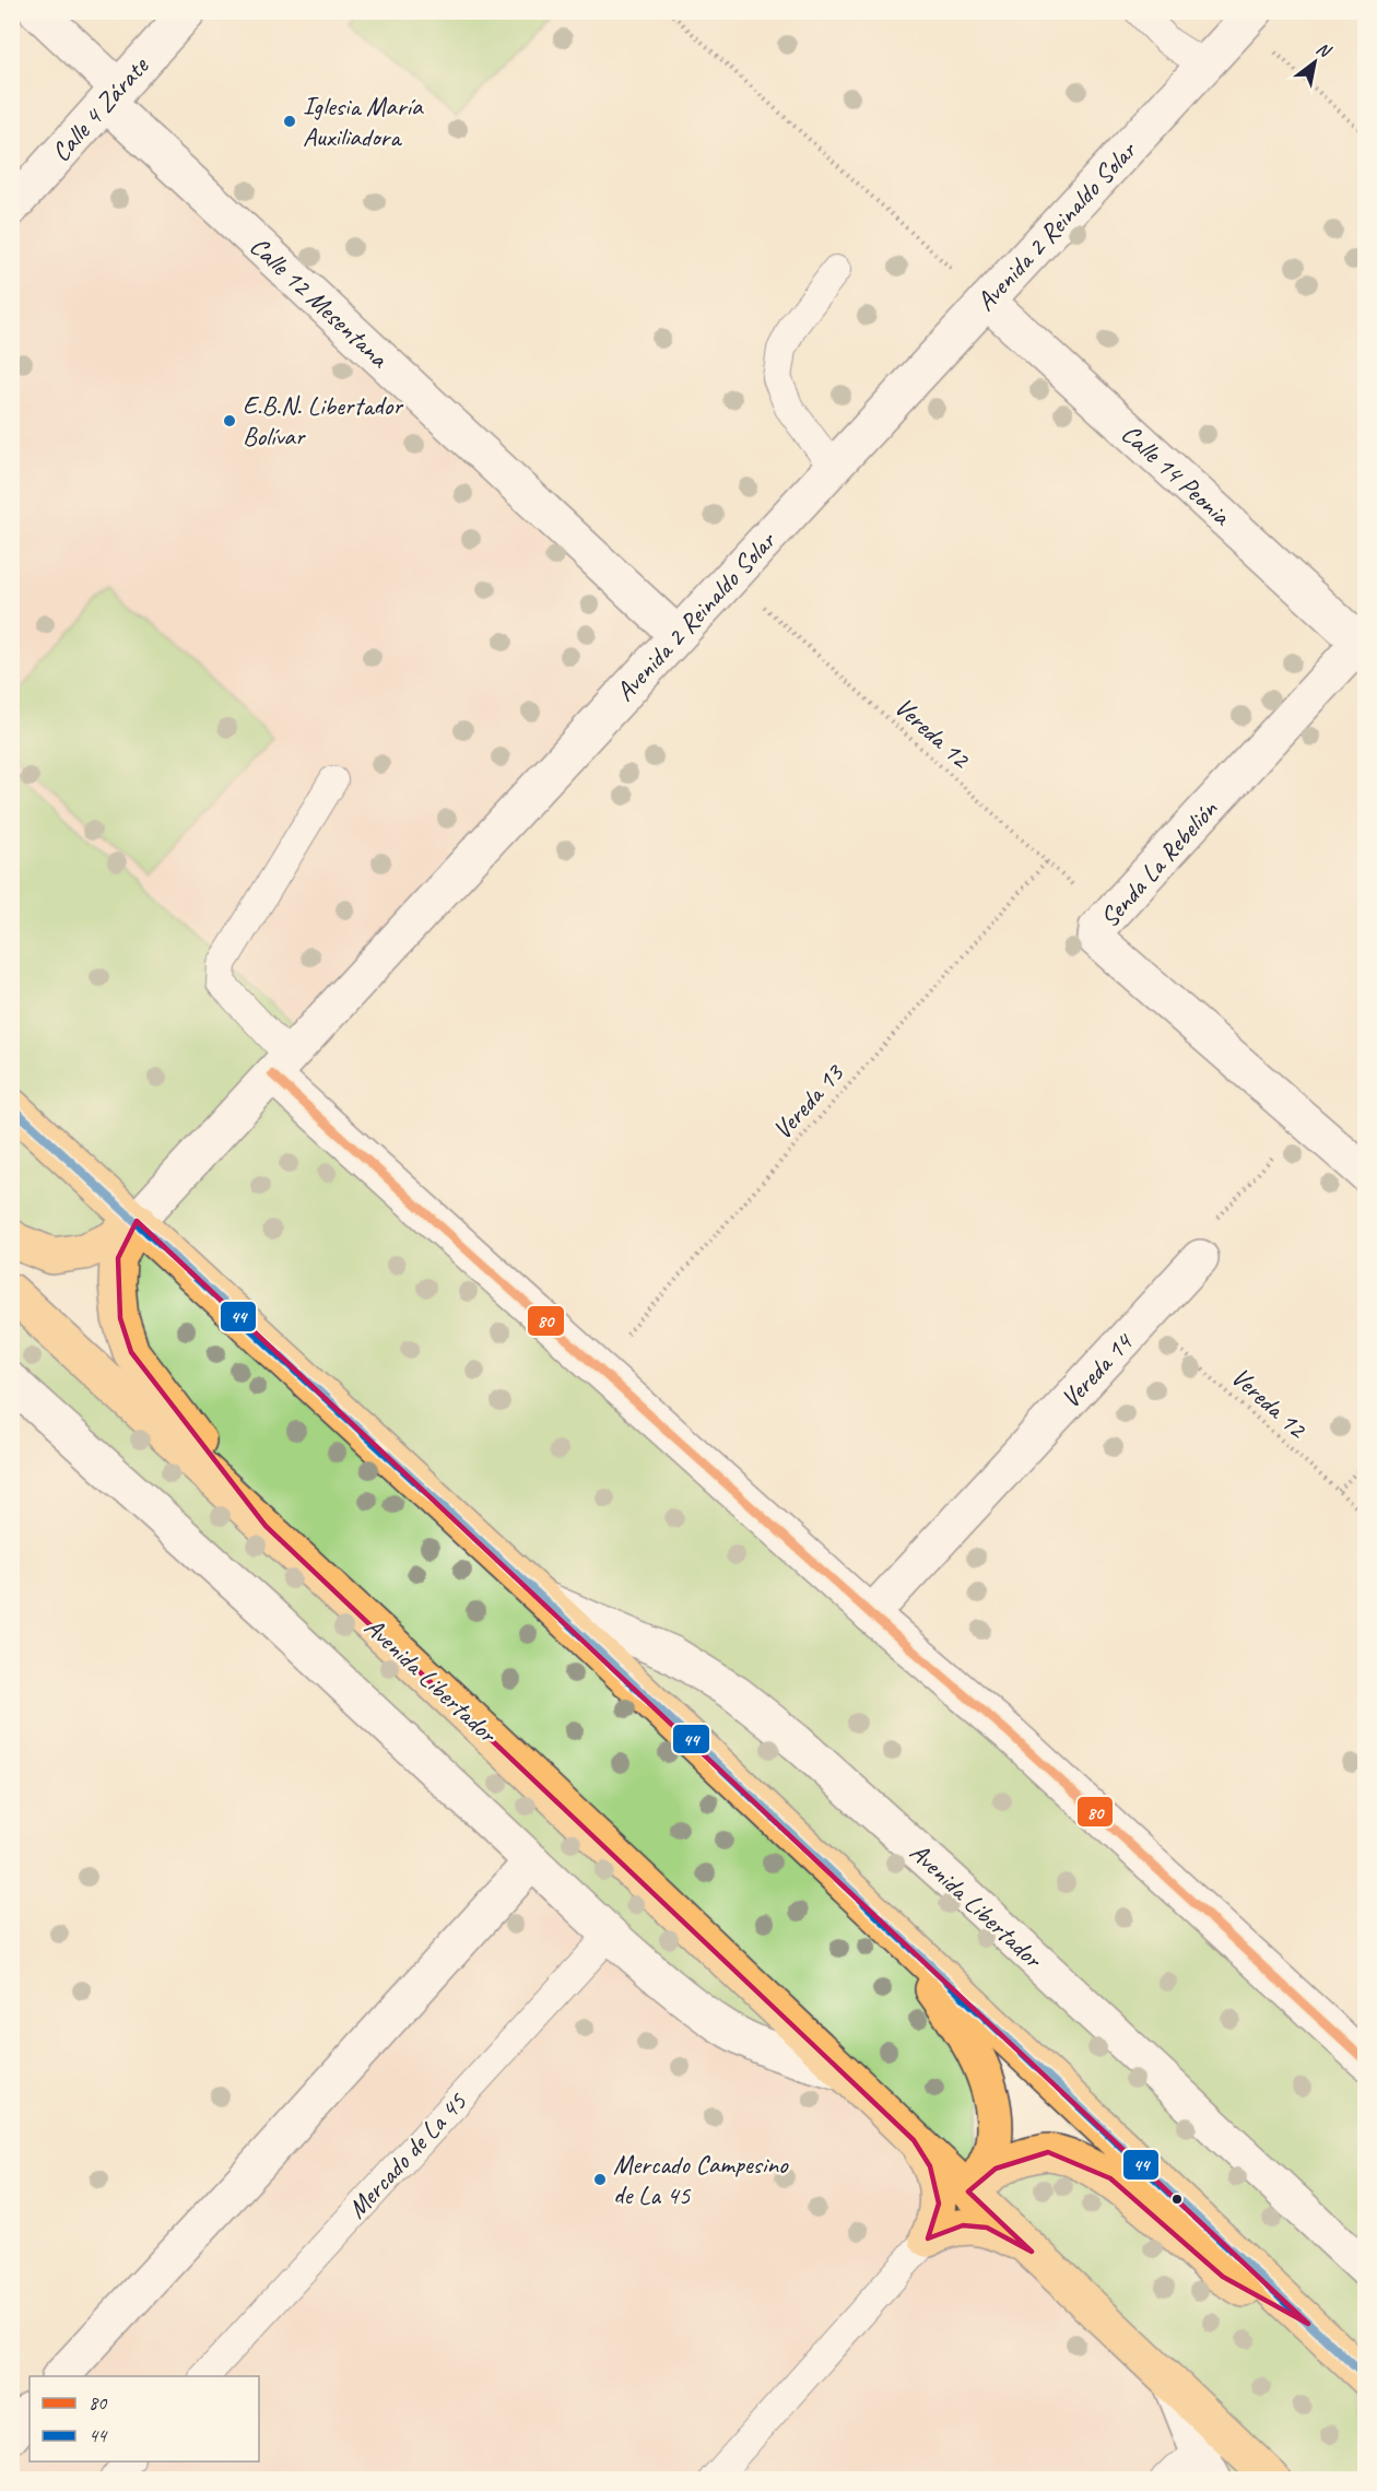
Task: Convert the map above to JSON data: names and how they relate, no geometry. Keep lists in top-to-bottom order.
{
  "streets": {
    "main road": ["Avenida Libertador"],
    "street": [
      "Calle 4 Zárate",
      "Avenida 2 Reinaldo Solar",
      "Calle 12 Mesentana",
      "Calle 14 Peonia",
      "Senda La Rebelión",
      "Vereda 14"
    ],
    "lane": ["Mercado de La 45"],
    "path": ["Vereda 12", "Vereda 13"]
  },
  "crossings": [
    ["Calle 4 Zárate", "Calle 12 Mesentana"],
    ["Avenida 2 Reinaldo Solar", "Calle 12 Mesentana"],
    ["Avenida 2 Reinaldo Solar", "Calle 14 Peonia"],
    ["Avenida 2 Reinaldo Solar", "Vereda 12"],
    ["Avenida 2 Reinaldo Solar", "Avenida Libertador"],
    ["Calle 14 Peonia", "Senda La Rebelión"],
    ["Vereda 12", "Senda La Rebelión"],
    ["Vereda 12", "Vereda 13"],
    ["Vereda 12", "Vereda 14"],
    ["Avenida Libertador", "Mercado de La 45"]
  ],
  "places": ["Iglesia María Auxiliadora", "E.B.N. Libertador Bolívar", "Mercado Campesino de La 45"],
  "lines": ["transit line 80", "transit line 44"],
  "legend": ["80", "44"],
  "north": "top right"
}
